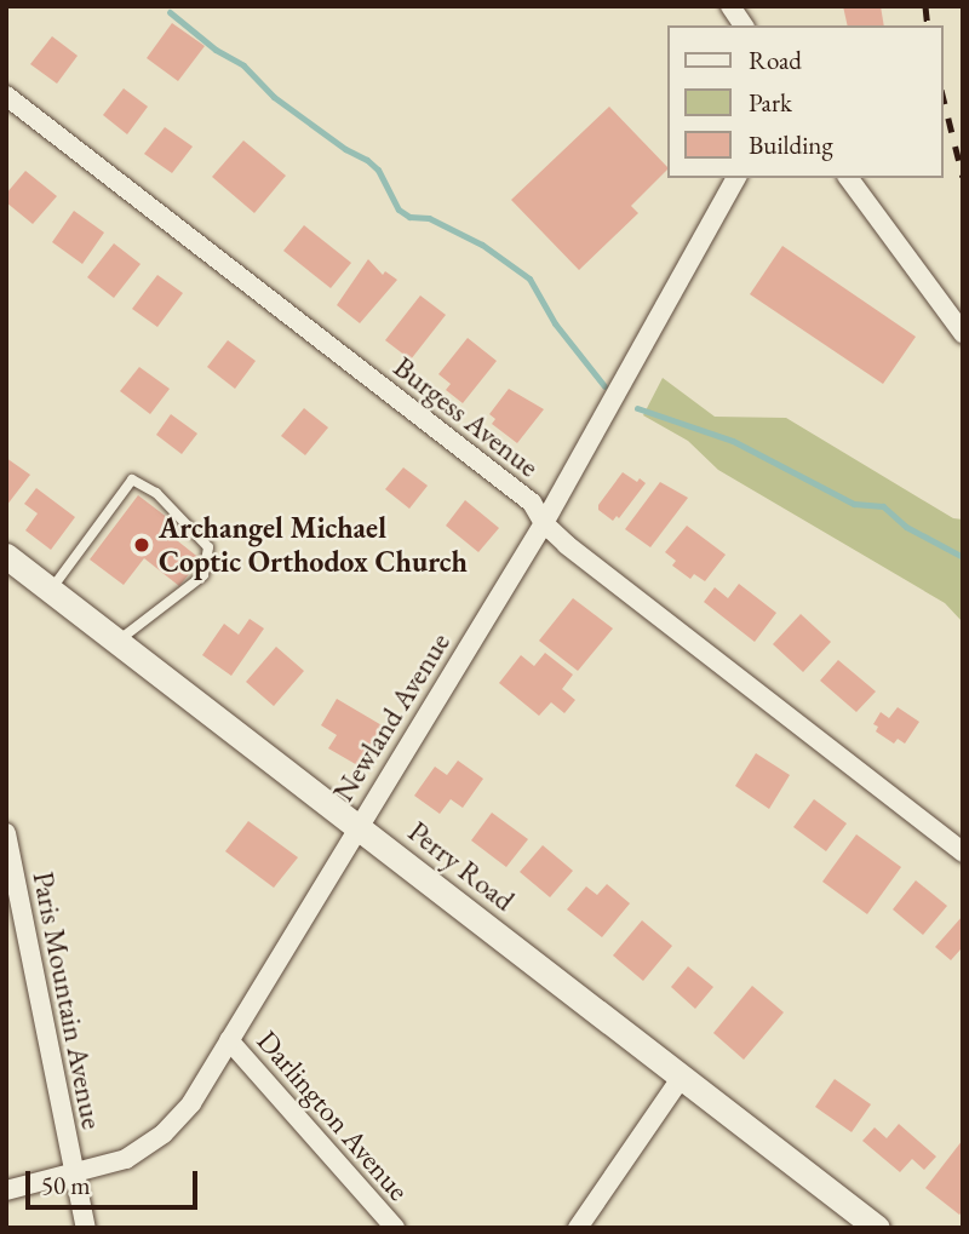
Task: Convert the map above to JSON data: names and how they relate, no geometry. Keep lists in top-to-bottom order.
{
  "streets": {
    "street": [
      "Burgess Avenue",
      "Newland Avenue",
      "Perry Road",
      "Paris Mountain Avenue",
      "Darlington Avenue"
    ]
  },
  "crossings": [
    ["Burgess Avenue", "Newland Avenue"],
    ["Newland Avenue", "Perry Road"],
    ["Newland Avenue", "Paris Mountain Avenue"],
    ["Newland Avenue", "Darlington Avenue"]
  ],
  "places": ["Archangel Michael Coptic Orthodox Church"],
  "legend": ["Road", "Park", "Building"],
  "scale_bar": "50 m"
}
